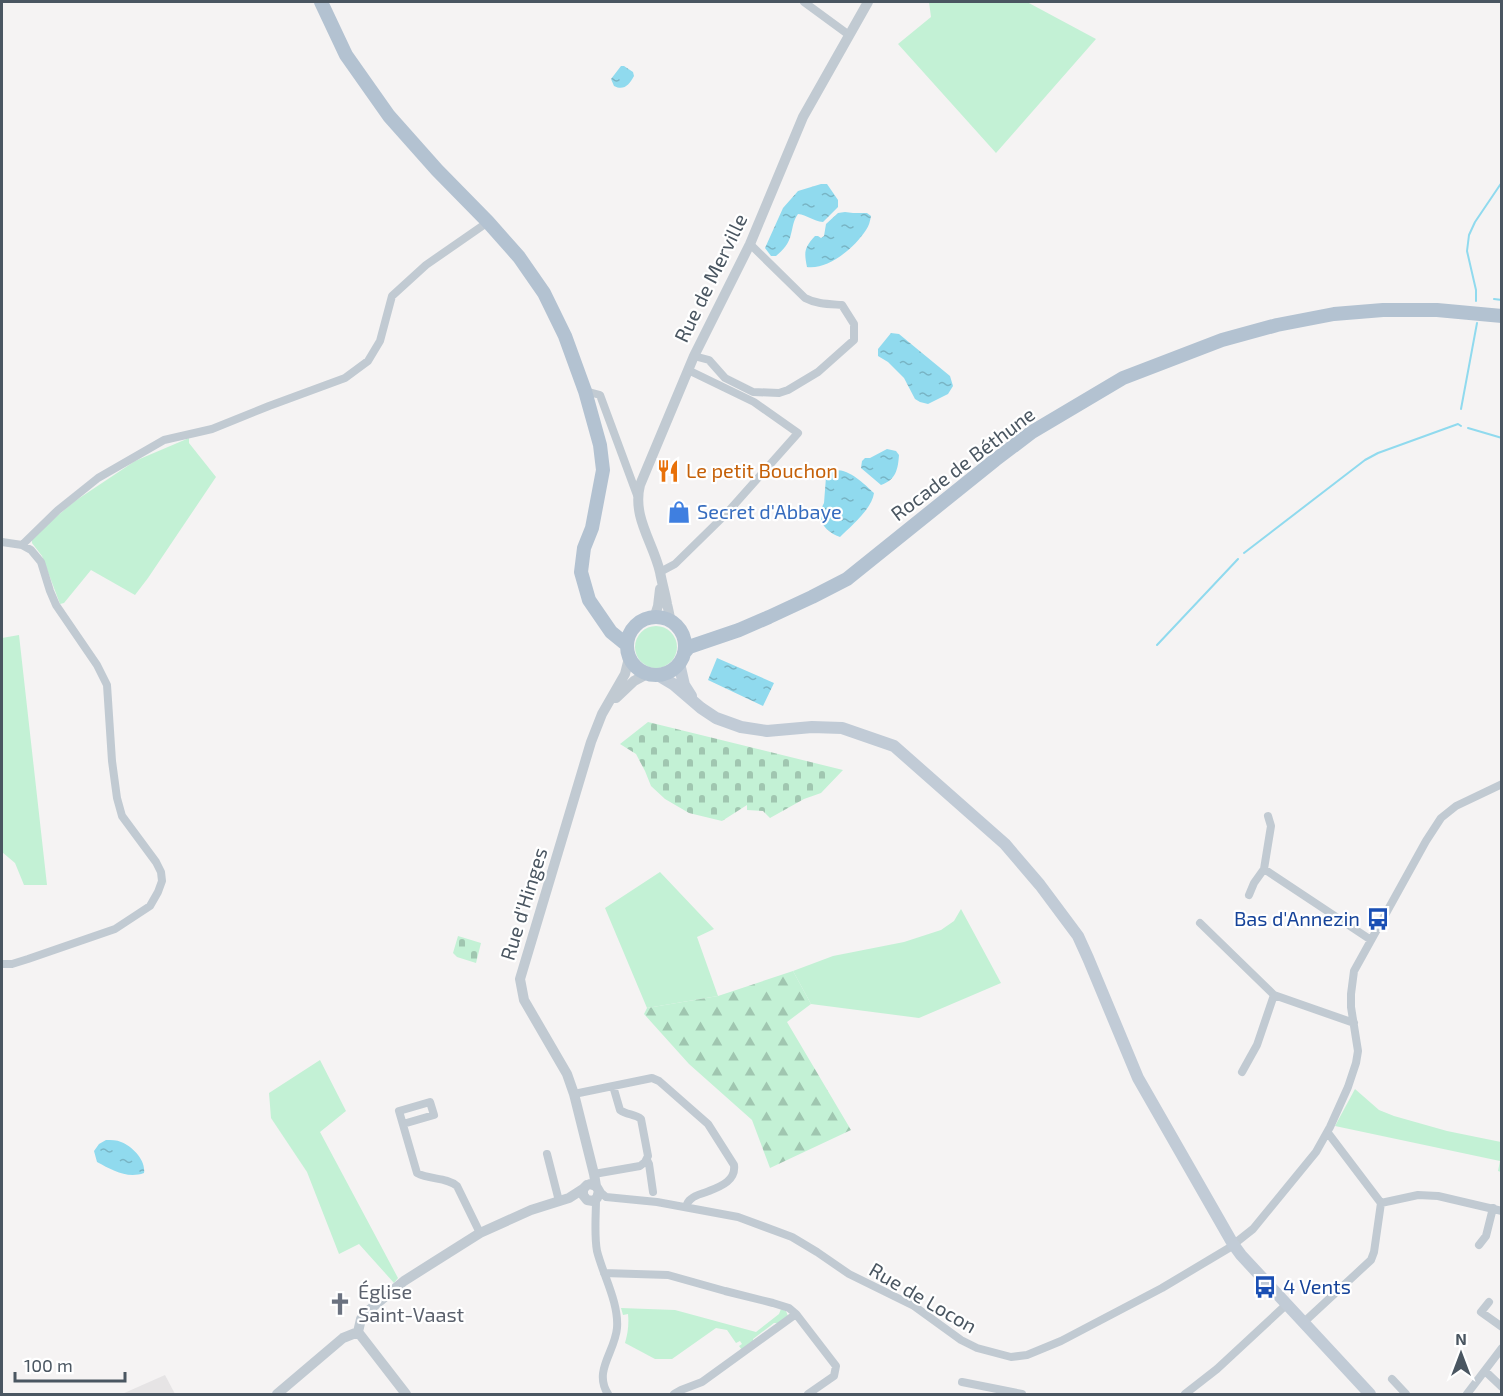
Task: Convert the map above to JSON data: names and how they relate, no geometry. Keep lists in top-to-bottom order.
{
  "streets": {
    "main road": ["Rocade de Béthune"],
    "street": ["Rue de Merville", "Rue d'Hinges", "Rue de Locon"]
  },
  "crossings": [
    ["Rue de Merville", "Rocade de Béthune"],
    ["Rue de Merville", "Rue d'Hinges"],
    ["Rocade de Béthune", "Rue d'Hinges"]
  ],
  "places": {
    "restaurant": ["Le petit Bouchon"],
    "shop": ["Secret d'Abbaye"],
    "bus stop": ["Bas d'Annezin", "4 Vents"],
    "church": ["Église Saint-Vaast"]
  },
  "scale_bar": "100 m",
  "north": "top"
}
